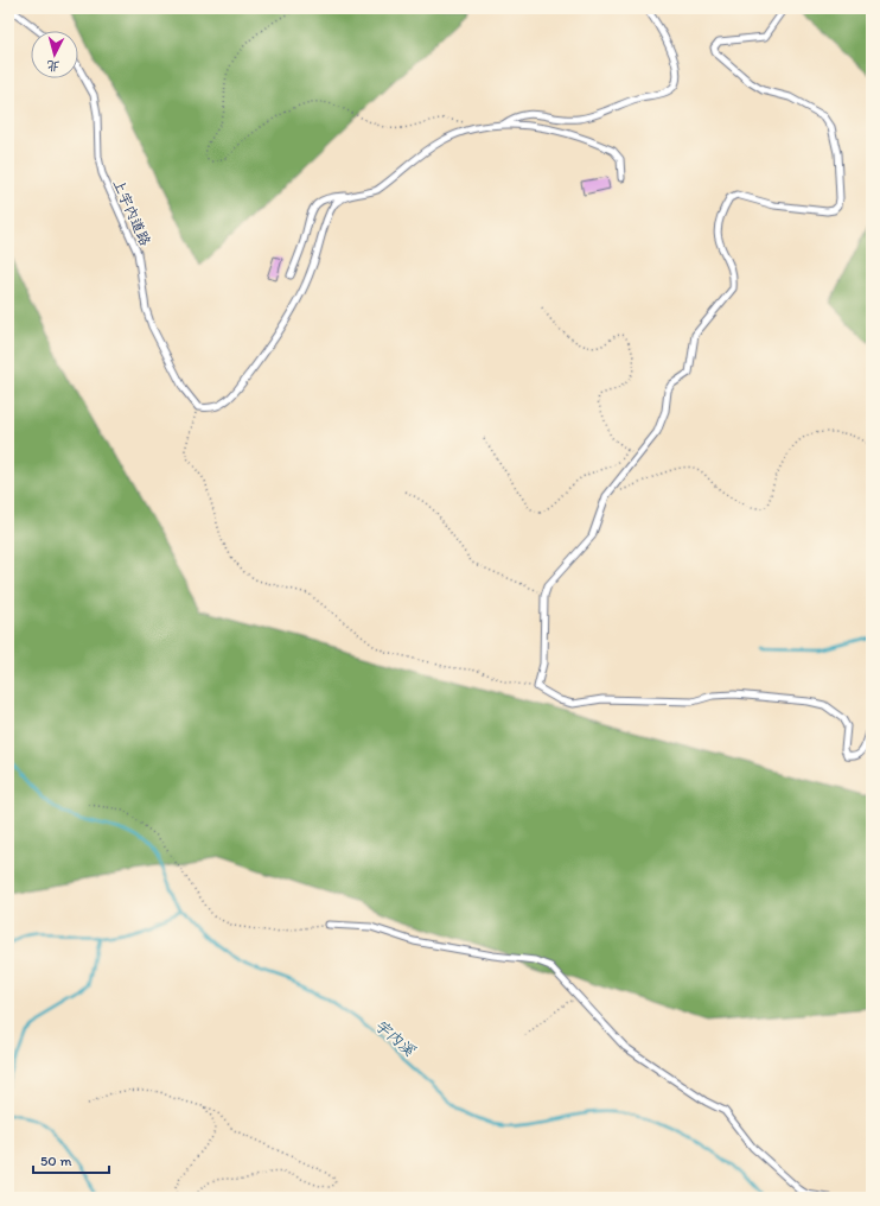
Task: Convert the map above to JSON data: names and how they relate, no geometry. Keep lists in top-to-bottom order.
{
  "streets": {
    "lane": ["上宇內道路"]
  },
  "water": ["宇內溪"],
  "scale_bar": "50 m",
  "north": "bottom"
}
